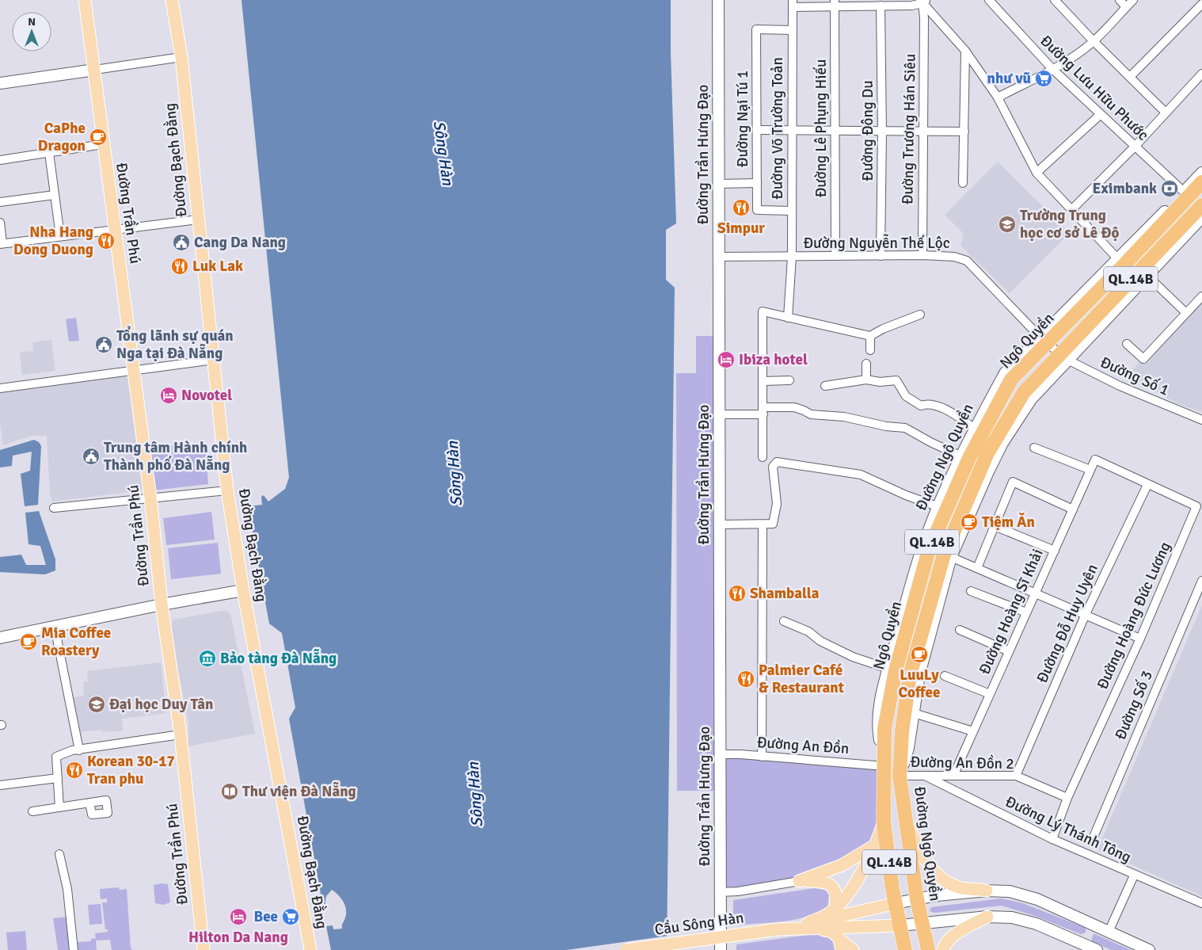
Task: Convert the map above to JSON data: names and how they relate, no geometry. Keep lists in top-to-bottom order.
{
  "streets": {
    "highway": ["QL.14B", "Ngô Quyền", "Đường Ngô Quyền"],
    "main road": [
      "Đường Trần Hưng Đạo",
      "Đường Bạch Đằng",
      "Đường Trần Phú",
      "Cầu Sông Hàn"
    ],
    "street": [
      "Đường Lưu Hữu Phước",
      "Đường Nại Tú 1",
      "Đường Võ Trường Toản",
      "Đường Lê Phụng Hiếu",
      "Đường Trương Hán Siêu",
      "Đường Đông Du",
      "Đường Nguyễn Thế Lộc",
      "Đường Số 1",
      "Đường Hoàng Sĩ Khải",
      "Đường Hoàng Đức Lương",
      "Đường Đỗ Huy Uyên",
      "Đường Số 3",
      "Đường An Đồn",
      "Đường An Đồn 2",
      "Đường Lý Thánh Tông"
    ]
  },
  "crossings": [
    ["Đường Lưu Hữu Phước", "Đường Ngô Quyền"],
    ["Đường Nại Tú 1", "Đường Võ Trường Toản"],
    ["Đường Võ Trường Toản", "Đường Nguyễn Thế Lộc"],
    ["Đường Lê Phụng Hiếu", "Đường Nguyễn Thế Lộc"],
    ["Đường Trương Hán Siêu", "Đường Nguyễn Thế Lộc"],
    ["Đường Đông Du", "Đường Nguyễn Thế Lộc"],
    ["Đường Trần Hưng Đạo", "Đường Nguyễn Thế Lộc"],
    ["Đường Trần Hưng Đạo", "Đường An Đồn"],
    ["Đường Nguyễn Thế Lộc", "QL.14B"],
    ["Đường Nguyễn Thế Lộc", "Ngô Quyền"],
    ["Đường Nguyễn Thế Lộc", "Đường Số 1"],
    ["Đường Nguyễn Thế Lộc", "Đường Ngô Quyền"],
    ["QL.14B", "Đường Số 1"],
    ["QL.14B", "Đường Ngô Quyền"],
    ["QL.14B", "Đường An Đồn 2"],
    ["Ngô Quyền", "Đường Ngô Quyền"],
    ["Ngô Quyền", "Đường An Đồn"],
    ["Đường Số 1", "Đường Ngô Quyền"],
    ["Đường Ngô Quyền", "Đường An Đồn"],
    ["Đường Ngô Quyền", "Đường An Đồn 2"],
    ["Đường Ngô Quyền", "Cầu Sông Hàn"],
    ["Đường Hoàng Sĩ Khải", "Đường Hoàng Đức Lương"],
    ["Đường Hoàng Sĩ Khải", "Đường An Đồn 2"],
    ["Đường Hoàng Đức Lương", "Đường Đỗ Huy Uyên"],
    ["Đường Hoàng Đức Lương", "Đường An Đồn 2"],
    ["Đường Hoàng Đức Lương", "Đường Lý Thánh Tông"],
    ["Đường Đỗ Huy Uyên", "Đường An Đồn 2"],
    ["Đường An Đồn 2", "Đường Lý Thánh Tông"]
  ],
  "water": ["Sông Hàn"],
  "places": {
    "supermarket": ["như vũ", "Bee"],
    "cafe": [
      "CaPhe Dragon",
      "Tiệm Ăn",
      "Mia Coffee Roastery",
      "LuuLy Coffee"
    ],
    "bank": ["Eximbank"],
    "restaurant": [
      "Simpur",
      "Nha Hang Dong Duong",
      "Luk Lak",
      "Shamballa",
      "Palmier Café & Restaurant",
      "Korean 30-17 Tran phu"
    ],
    "school or university": ["Trường Trung học cơ sở Lê Độ", "Đại học Duy Tân"],
    "public building": ["Cang Da Nang", "Tổng lãnh sự quán Nga tại Đà Nẵng", "Trung tâm Hành chính Thành phố Đà Nẵng"],
    "hotel": ["Ibiza hotel", "Novotel", "Hilton Da Nang"],
    "museum": ["Bảo tàng Đà Nẵng"],
    "library": ["Thư viện Đà Nẵng"]
  },
  "north": "top"
}
